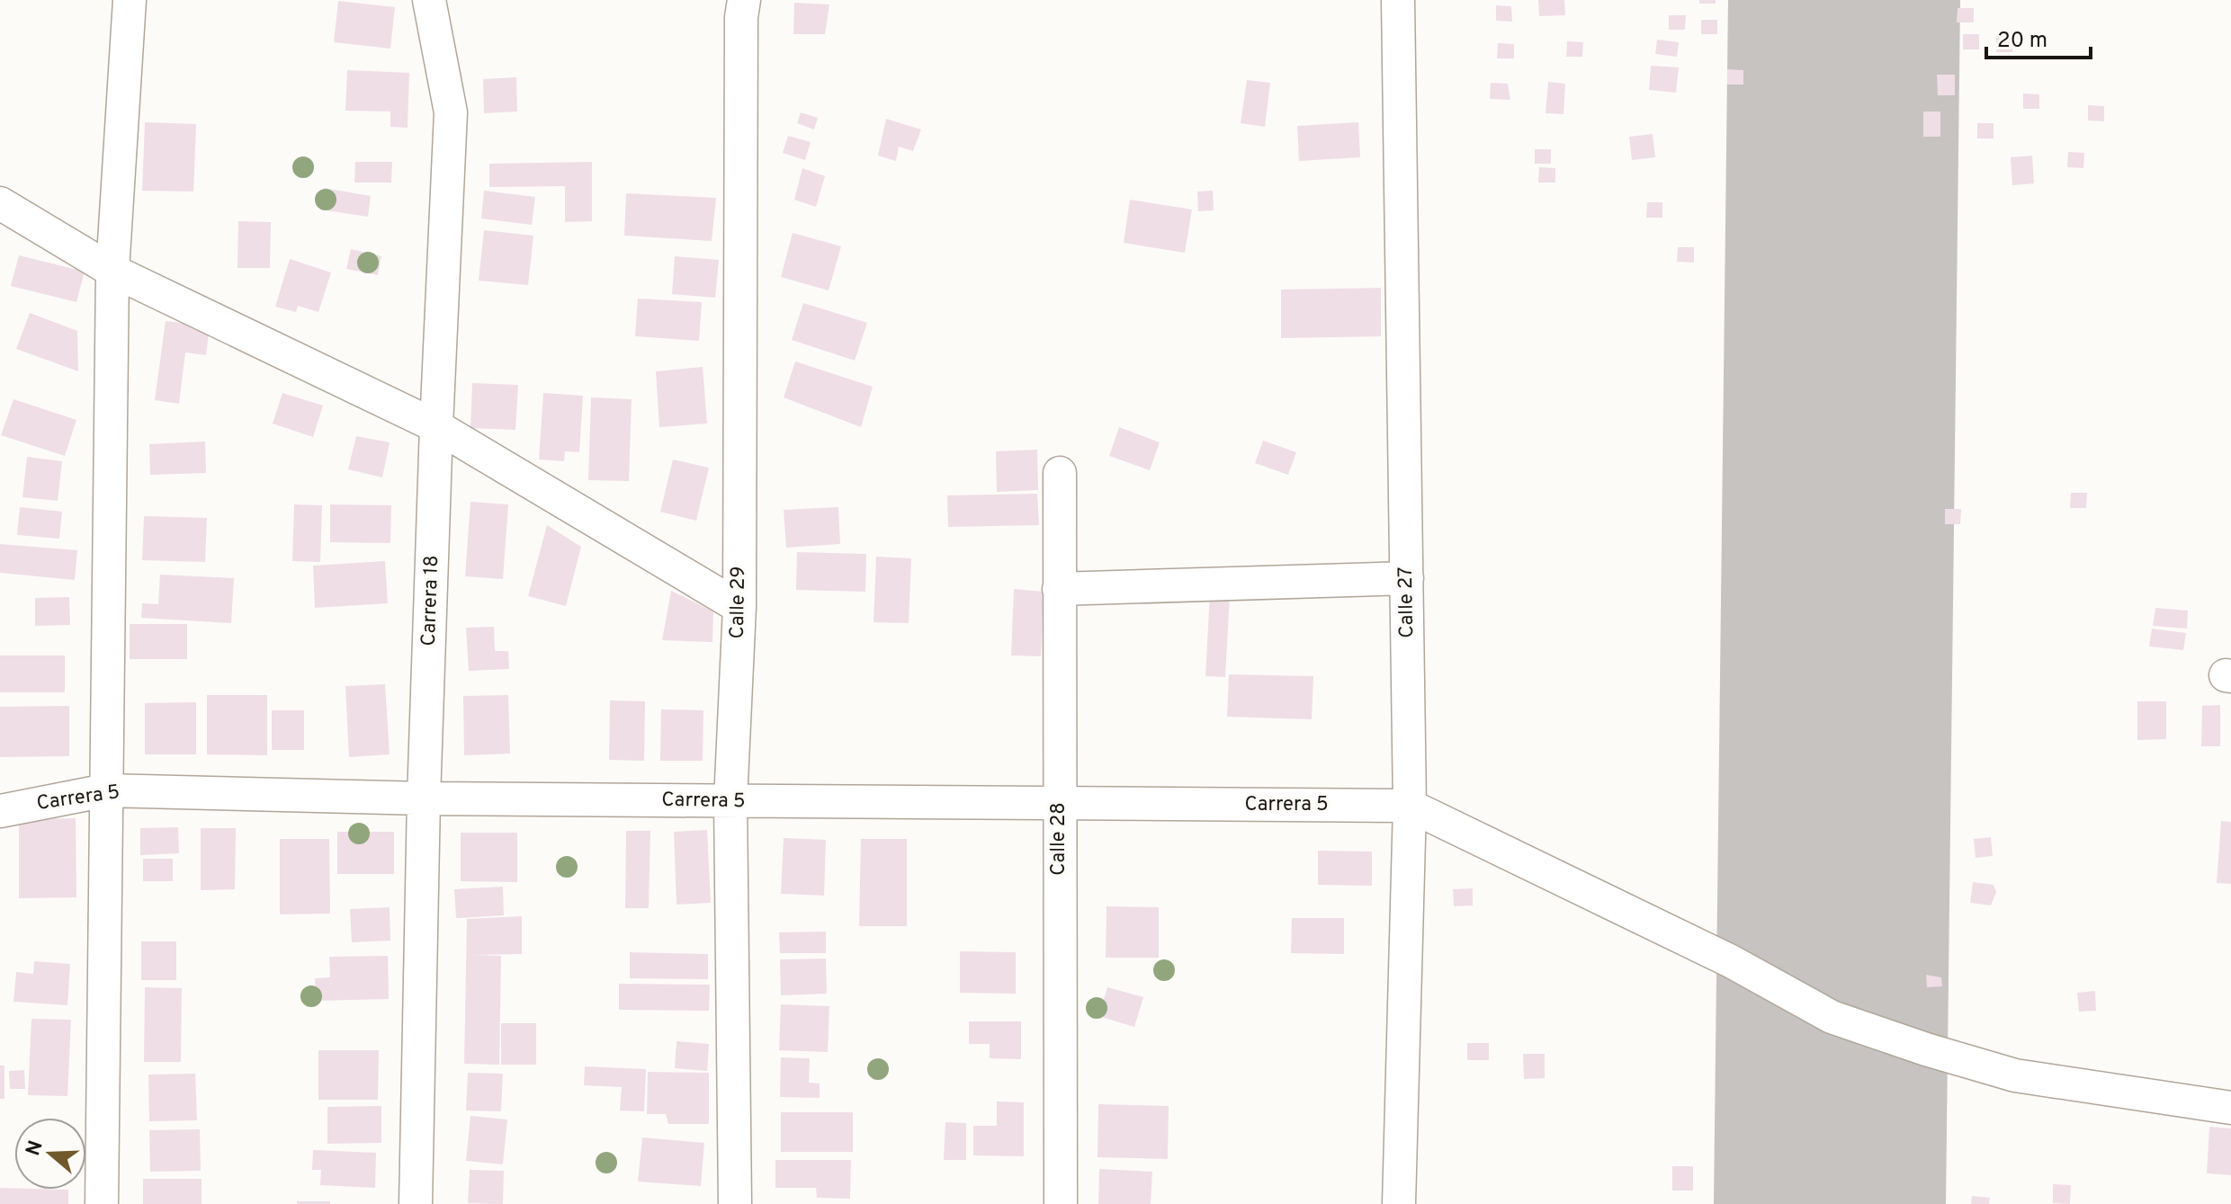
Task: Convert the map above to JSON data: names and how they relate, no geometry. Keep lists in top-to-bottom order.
{
  "streets": {
    "street": [
      "Carrera 18",
      "Calle 29",
      "Calle 27",
      "Carrera 5",
      "Calle 28"
    ]
  },
  "crossings": [
    ["Carrera 18", "Carrera 5"],
    ["Calle 29", "Carrera 5"],
    ["Calle 27", "Carrera 5"],
    ["Carrera 5", "Calle 28"]
  ],
  "scale_bar": "20 m",
  "north": "left"
}
